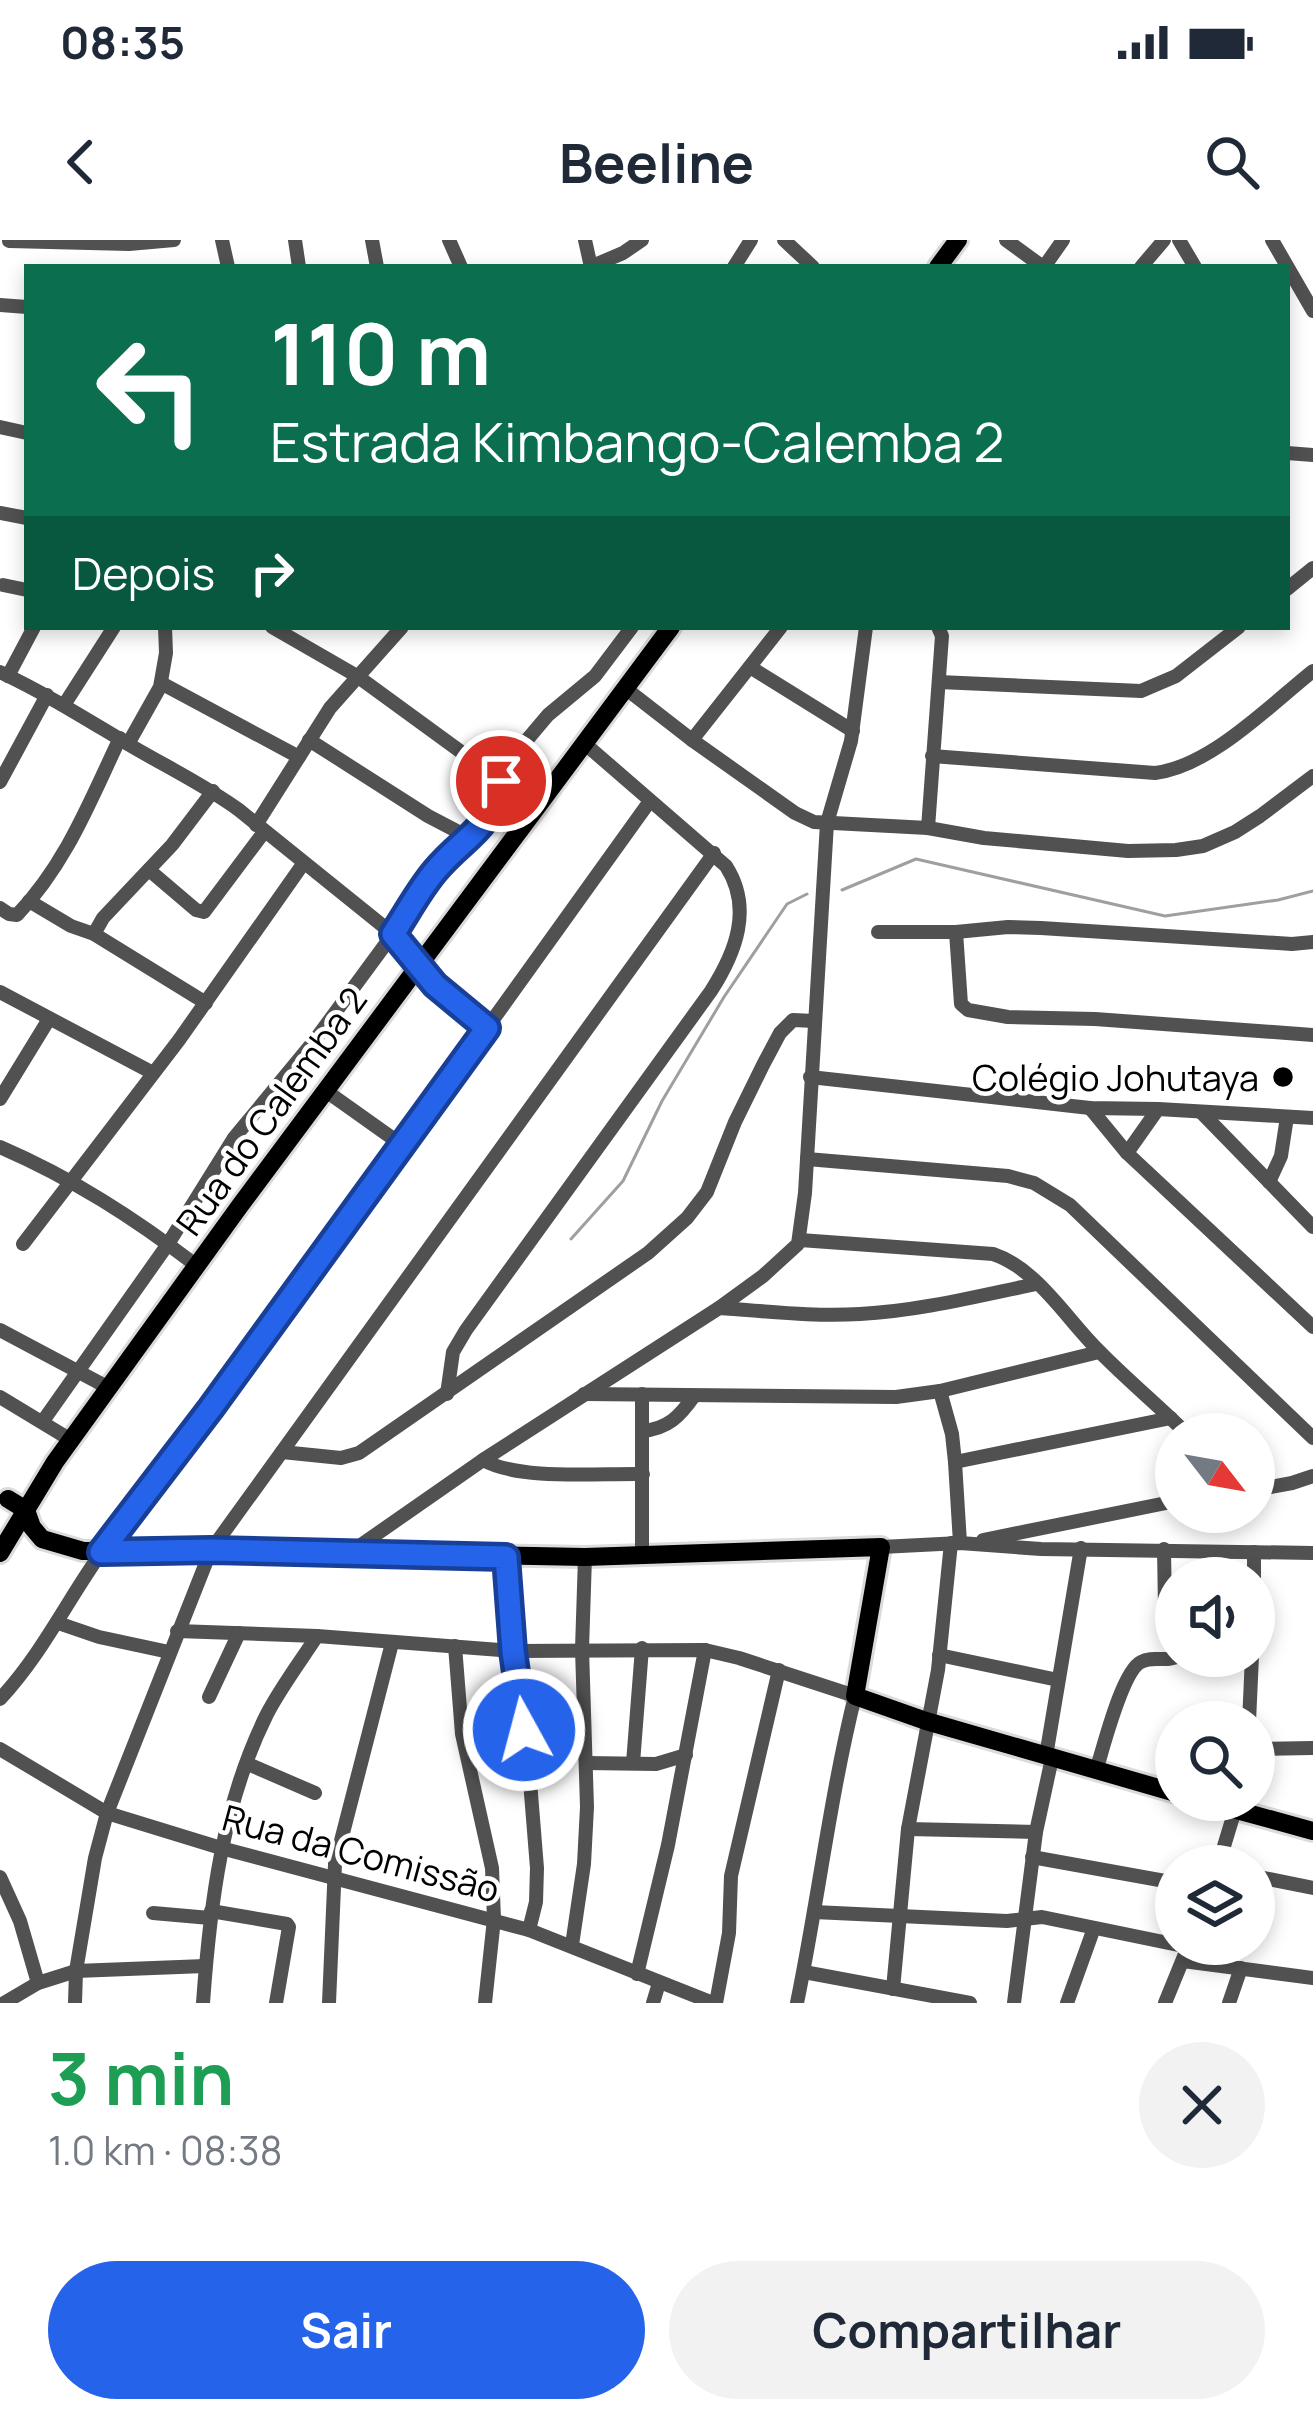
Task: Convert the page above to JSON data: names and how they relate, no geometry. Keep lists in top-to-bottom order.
{
  "streets": {
    "main road": ["Rua do Calemba 2"],
    "street": ["Rua da Comissão"]
  },
  "places": ["Colégio Johutaya"],
  "north": "bottom right",
  "page": {
    "status": "08:35",
    "header": "Beeline",
    "turn": ["110 m", "Estrada Kimbango-Calemba 2"],
    "then": "Depois",
    "heading": ["3 min", "1.0 km · 08:38"],
    "buttons": ["Sair", "Compartilhar"]
  }
}
